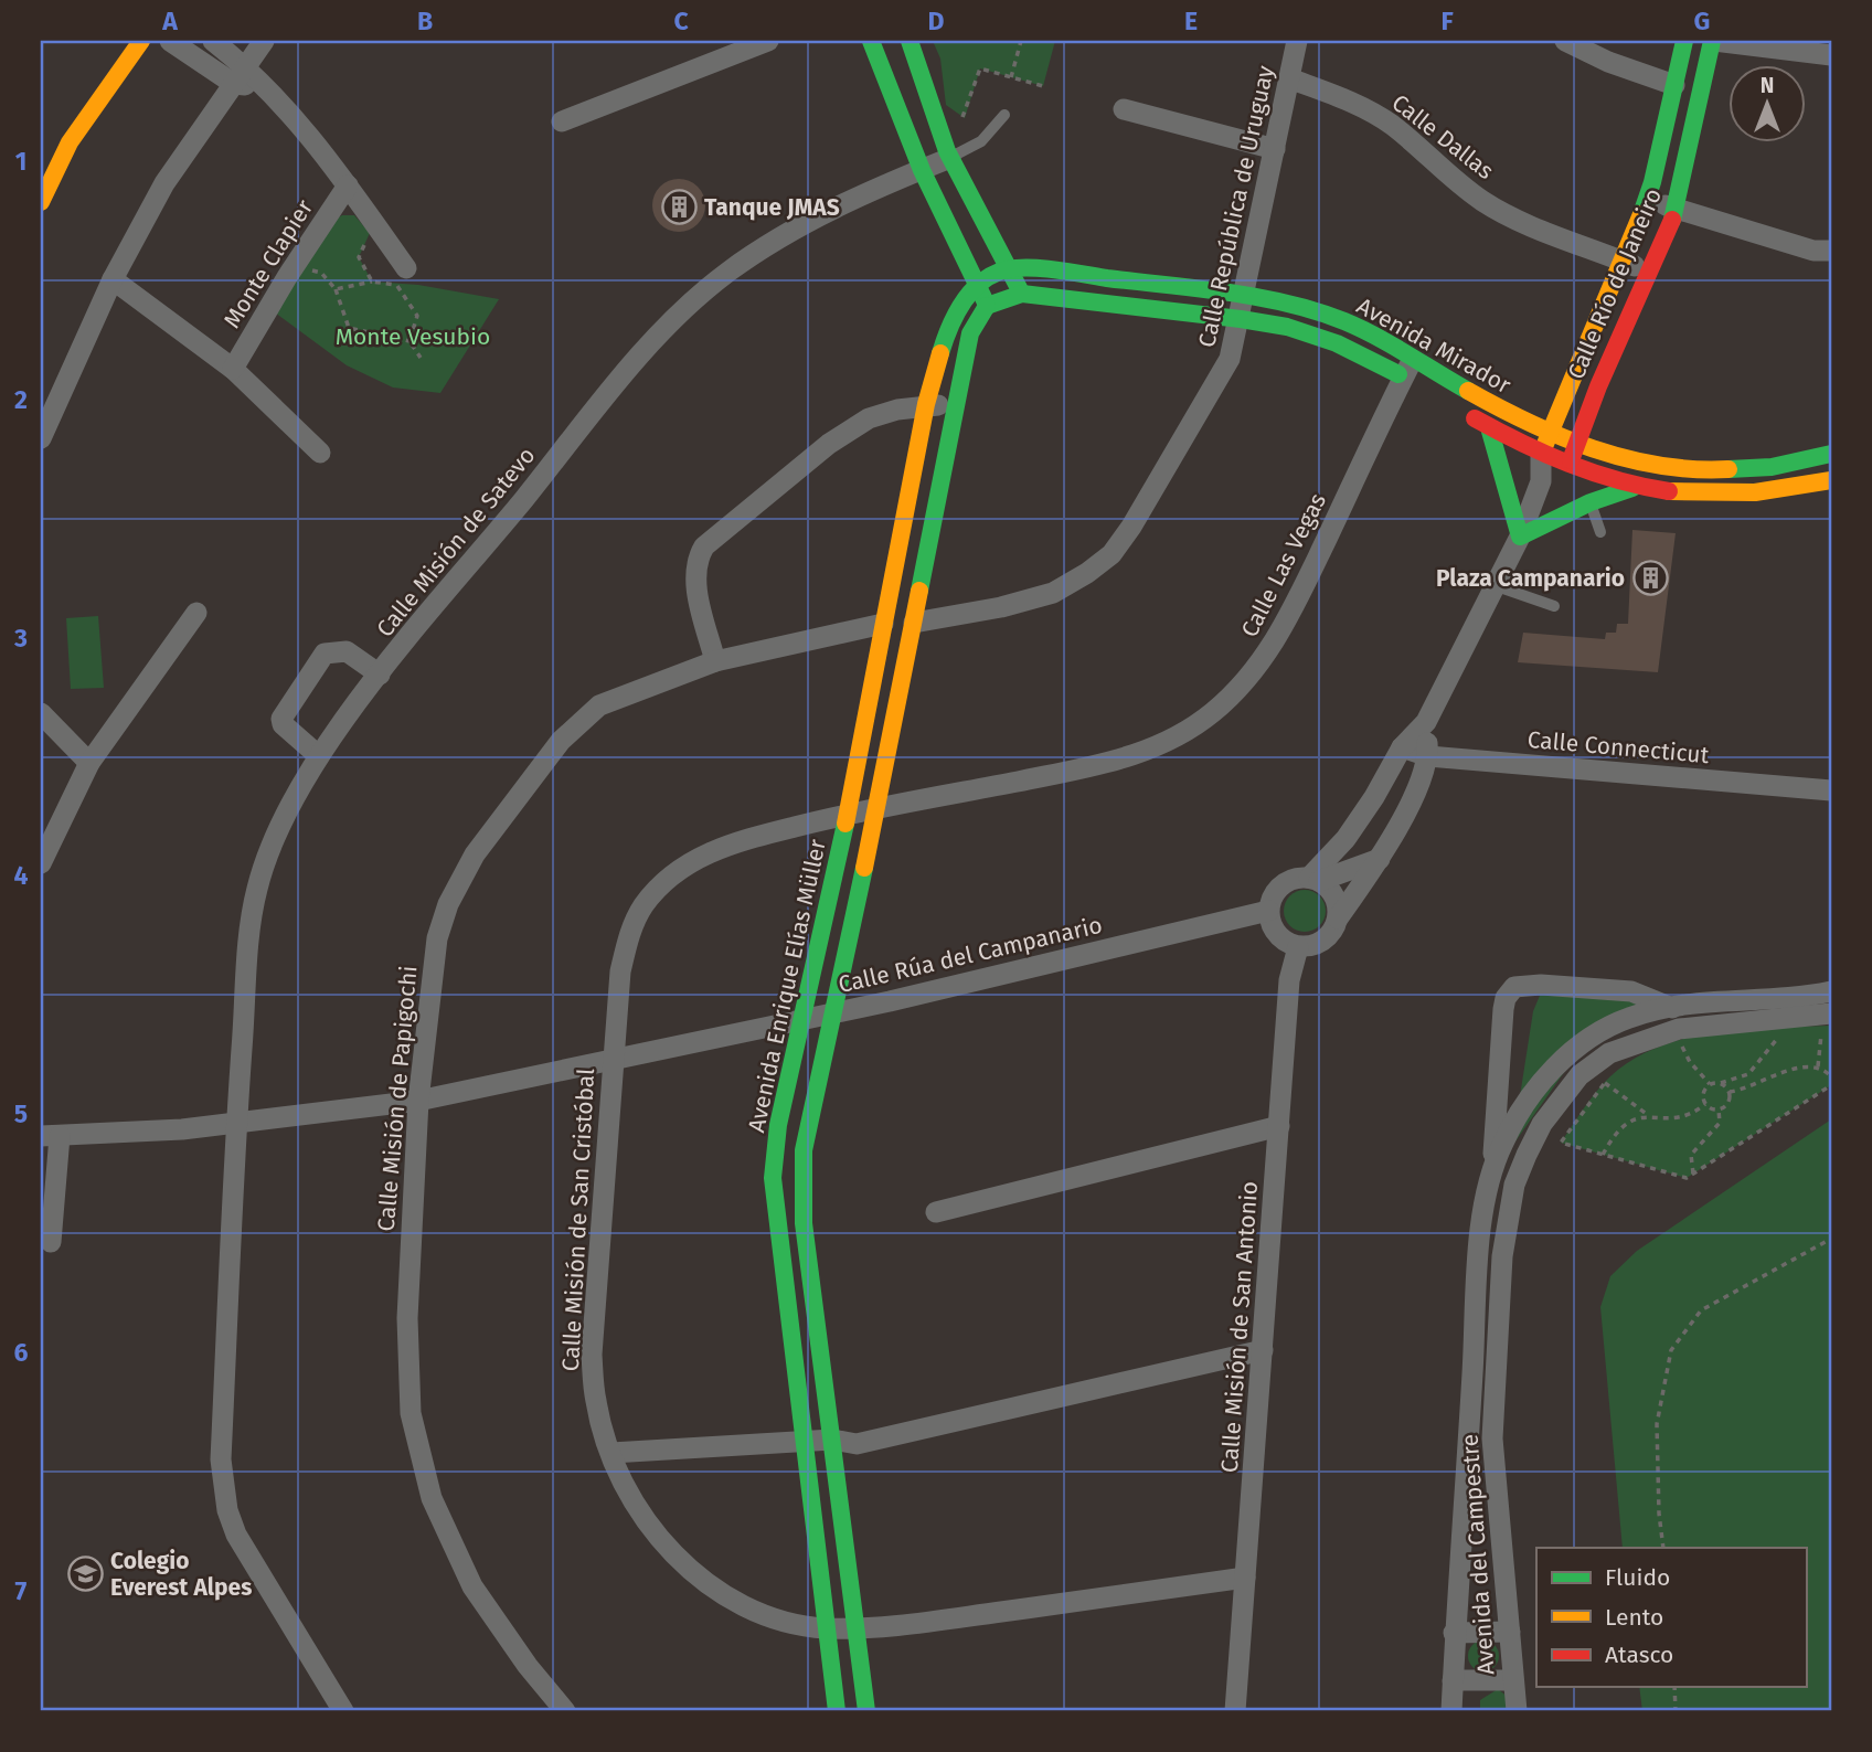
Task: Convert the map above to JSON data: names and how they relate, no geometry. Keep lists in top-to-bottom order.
{
  "streets": {
    "main road": ["Calle Río de Janeiro", "Avenida Mirador", "Avenida Enrique Elías Müller"],
    "street": [
      "Calle Dallas",
      "Calle República de Uruguay",
      "Monte Clapier",
      "Calle Misión de Satevo",
      "Calle Las Vegas",
      "Calle Connecticut",
      "Calle Rúa del Campanario",
      "Calle Misión de Papigochi",
      "Calle Misión de San Cristóbal",
      "Calle Misión de San Antonio",
      "Avenida del Campestre"
    ]
  },
  "crossings": [
    ["Calle Dallas", "Calle República de Uruguay"],
    ["Calle Dallas", "Calle Río de Janeiro"],
    ["Calle República de Uruguay", "Avenida Mirador"],
    ["Calle Río de Janeiro", "Avenida Mirador"],
    ["Calle Río de Janeiro", "Calle Connecticut"],
    ["Calle Río de Janeiro", "Calle Rúa del Campanario"],
    ["Calle Río de Janeiro", "Calle Misión de San Antonio"],
    ["Avenida Mirador", "Calle Las Vegas"],
    ["Calle Misión de Satevo", "Calle Rúa del Campanario"],
    ["Calle Las Vegas", "Calle Misión de San Cristóbal"],
    ["Calle Rúa del Campanario", "Avenida Enrique Elías Müller"],
    ["Calle Rúa del Campanario", "Calle Misión de Papigochi"],
    ["Calle Rúa del Campanario", "Calle Misión de San Cristóbal"],
    ["Calle Rúa del Campanario", "Calle Misión de San Antonio"],
    ["Avenida Enrique Elías Müller", "Calle Misión de Papigochi"],
    ["Avenida Enrique Elías Müller", "Calle Misión de San Cristóbal"],
    ["Calle Misión de San Cristóbal", "Calle Misión de San Antonio"]
  ],
  "parks": ["Monte Vesubio"],
  "places": {
    "building": ["Tanque JMAS", "Plaza Campanario"],
    "school or university": ["Colegio Everest Alpes"]
  },
  "legend": ["Fluido", "Lento", "Atasco"],
  "north": "top",
  "grid": {
    "columns": [
      "A",
      "B",
      "C",
      "D",
      "E",
      "F",
      "G"
    ],
    "rows": [
      "1",
      "2",
      "3",
      "4",
      "5",
      "6",
      "7"
    ]
  }
}
